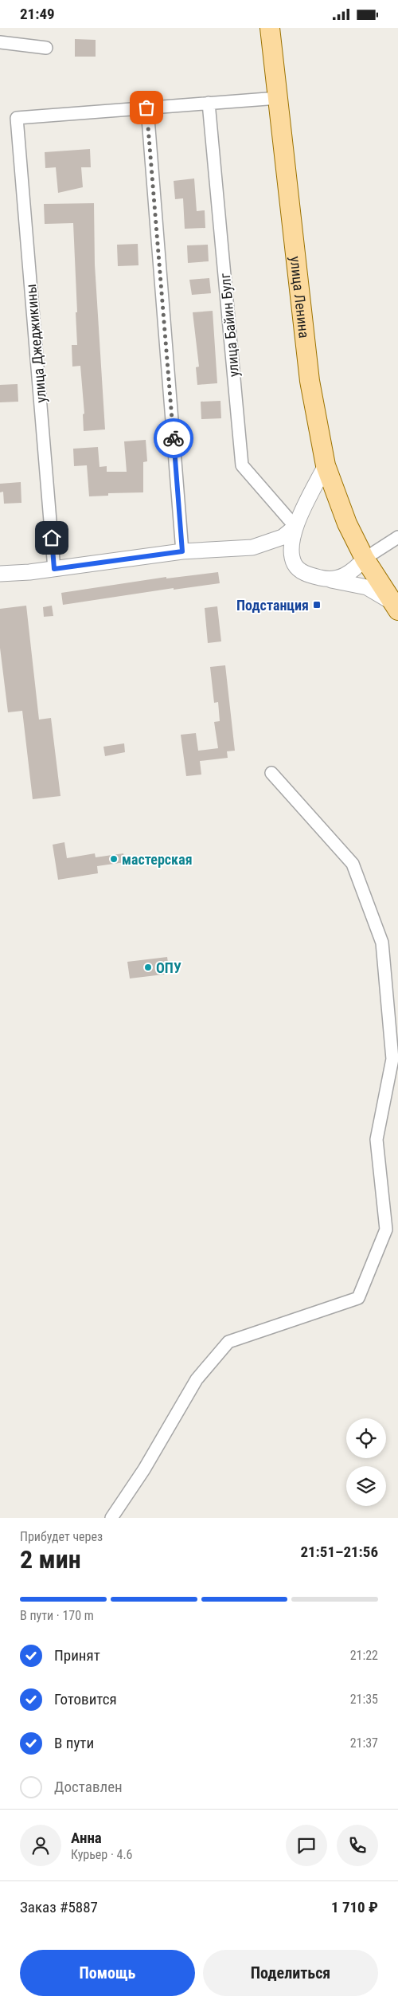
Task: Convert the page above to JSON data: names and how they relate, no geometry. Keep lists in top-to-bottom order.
{
  "streets": {
    "main road": ["улица Ленина"],
    "street": ["улица Байин Булг", "улица Джеджикины"]
  },
  "crossings": [
    ["улица Ленина", "улица Байин Булг"]
  ],
  "places": {
    "transit": ["Подстанция"],
    "other": ["мастерская", "ОПУ"]
  },
  "page": {
    "status": "21:49",
    "heading": ["2 мин", "Прибудет через", "21:51–21:56"],
    "panel": [
      "Анна",
      "Курьер · 4.6",
      "Заказ #5887",
      "1 710 ₽"
    ],
    "bar": "В пути · 170 m",
    "list": [
      ["Принят", "21:22"],
      ["Готовится", "21:35"],
      ["В пути", "21:37"],
      "Доставлен"
    ],
    "buttons": ["Помощь", "Поделиться"]
  }
}
